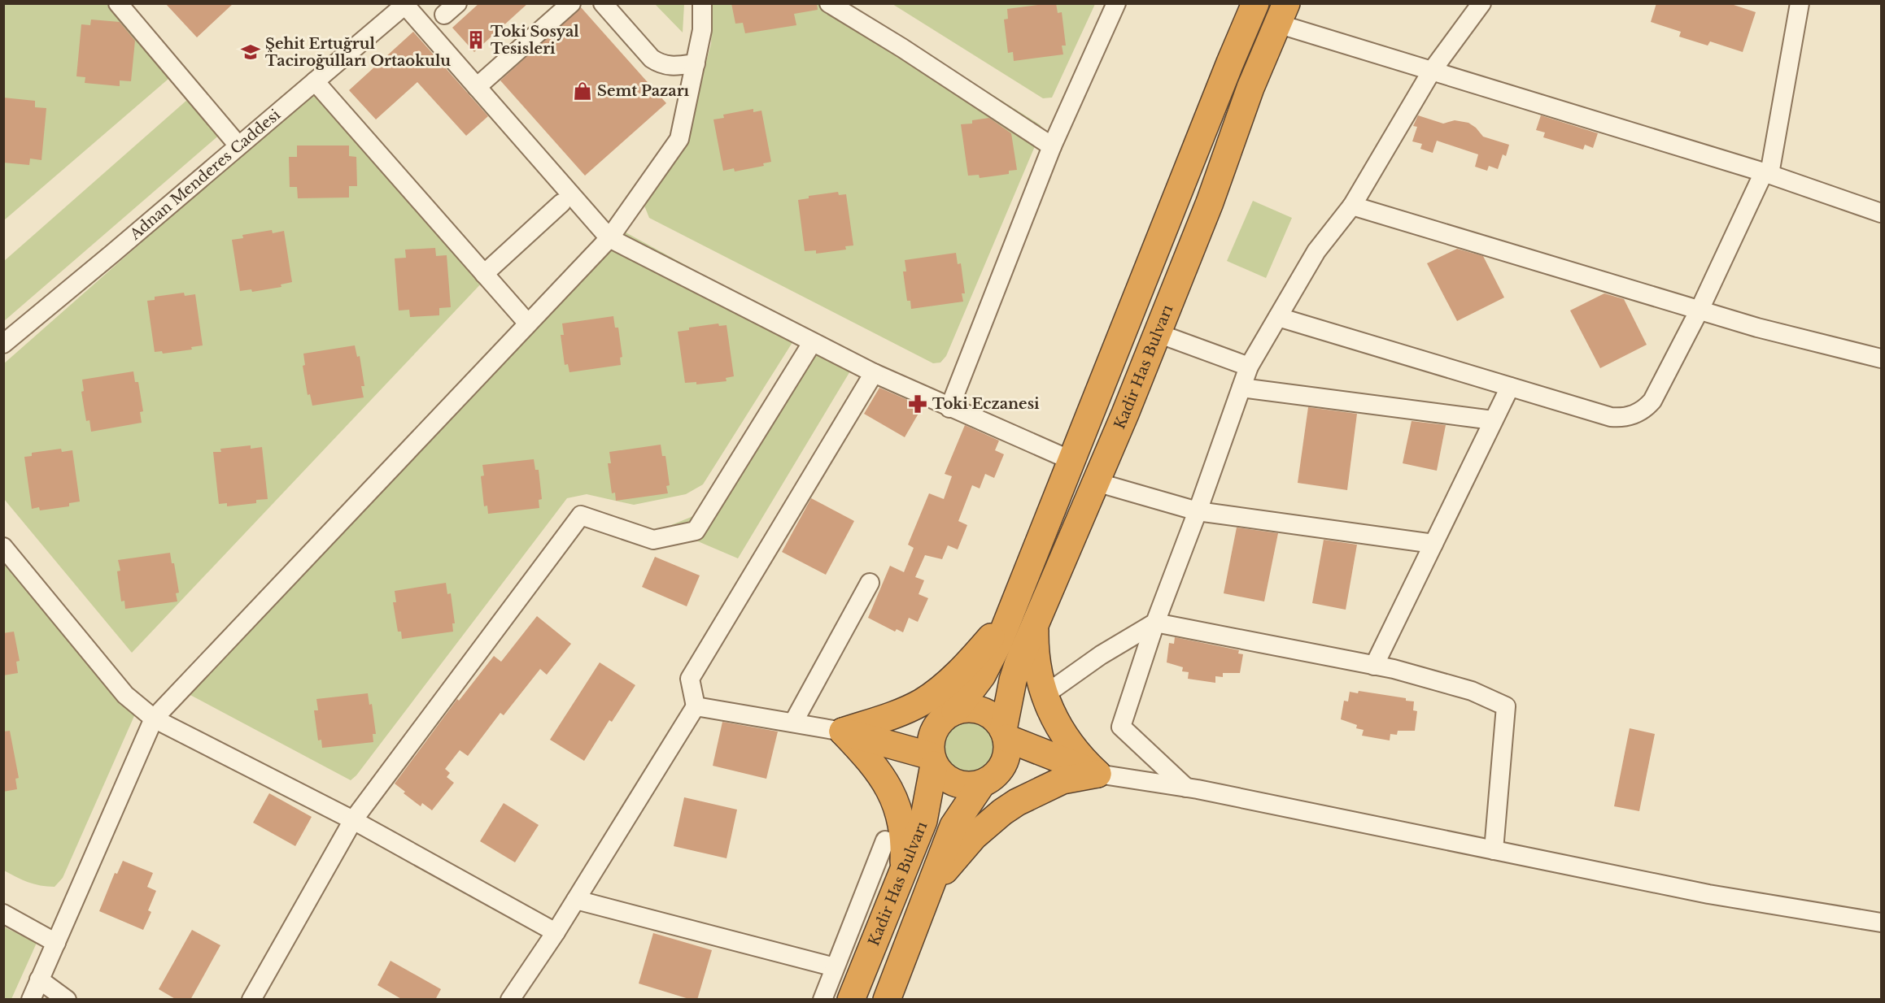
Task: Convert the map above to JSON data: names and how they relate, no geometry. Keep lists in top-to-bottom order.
{
  "streets": {
    "highway": ["Kadir Has Bulvarı"],
    "street": ["Adnan Menderes Caddesi"]
  },
  "places": {
    "building": ["Toki Sosyal Tesisleri"],
    "school or university": ["Şehit Ertuğrul Taciroğulları Ortaokulu"],
    "shop": ["Semt Pazarı"],
    "pharmacy": ["Toki Eczanesi"]
  }
}
